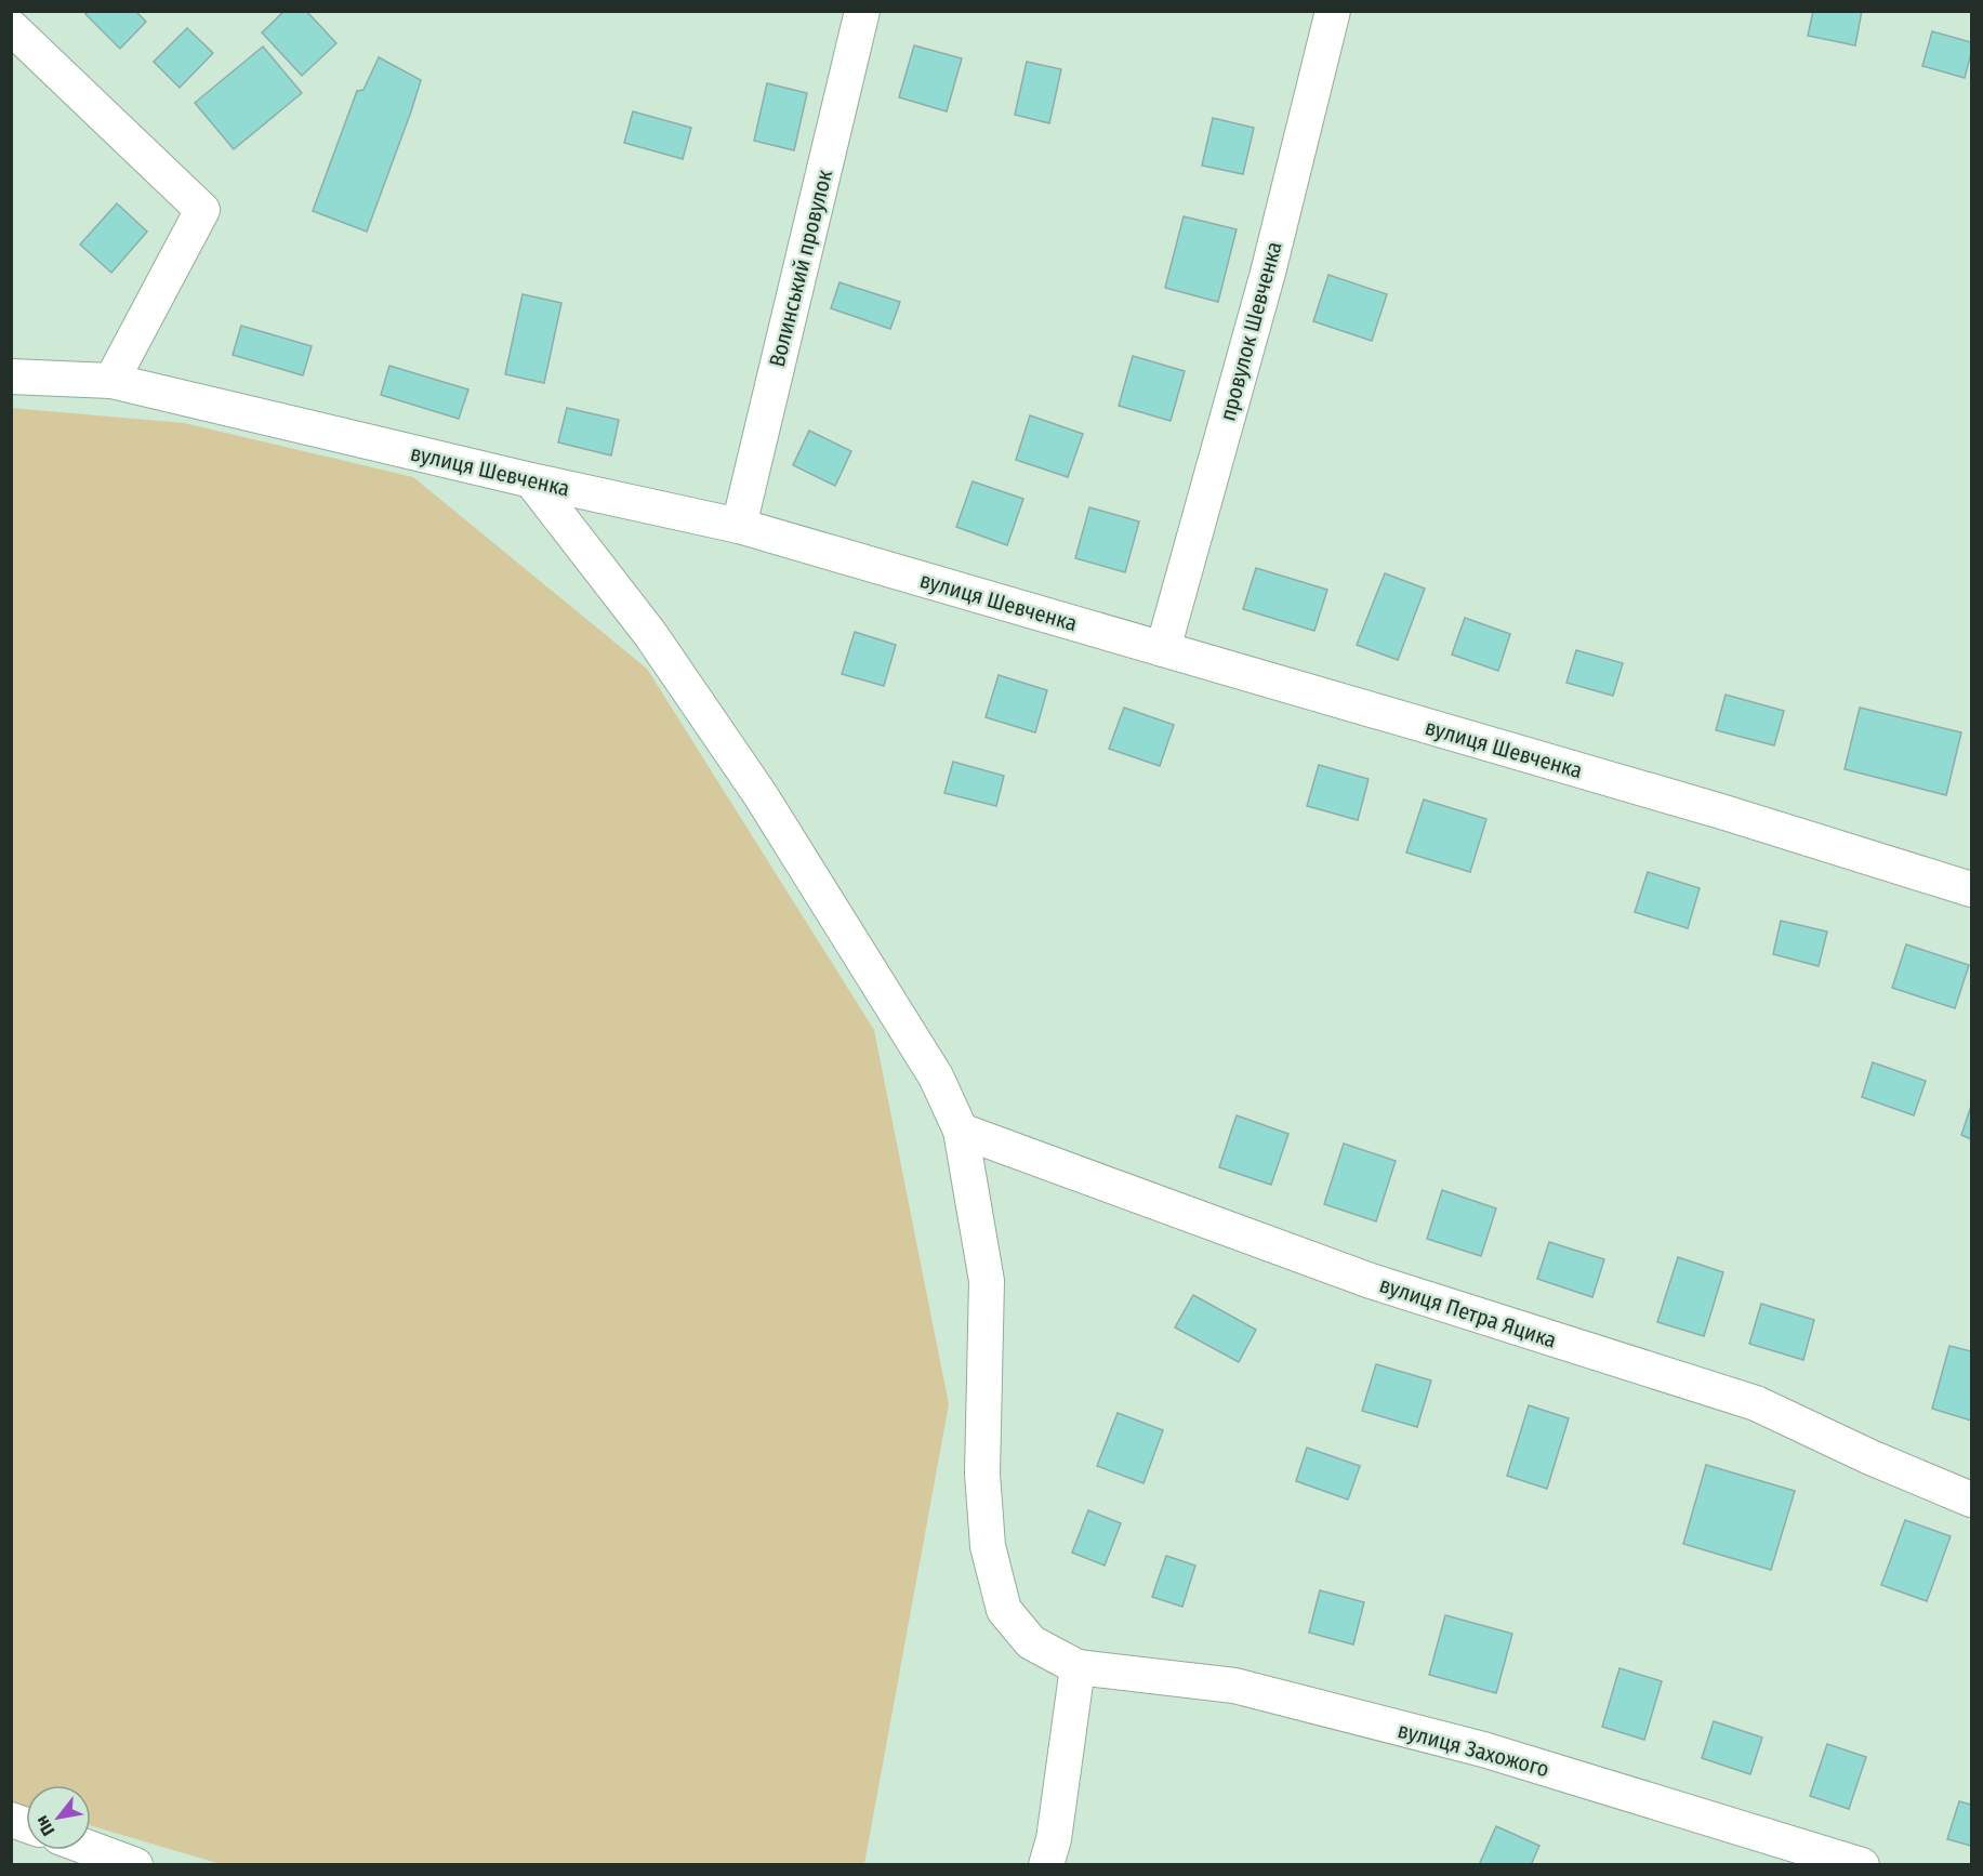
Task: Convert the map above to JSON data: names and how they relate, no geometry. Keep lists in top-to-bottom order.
{
  "streets": {
    "street": [
      "Волинський провулок",
      "провулок Шевченка",
      "вулиця Шевченка",
      "вулиця Петра Яцика",
      "вулиця Захожого"
    ]
  },
  "crossings": [
    ["Волинський провулок", "вулиця Шевченка"],
    ["провулок Шевченка", "вулиця Шевченка"]
  ],
  "north": "bottom left"
}
